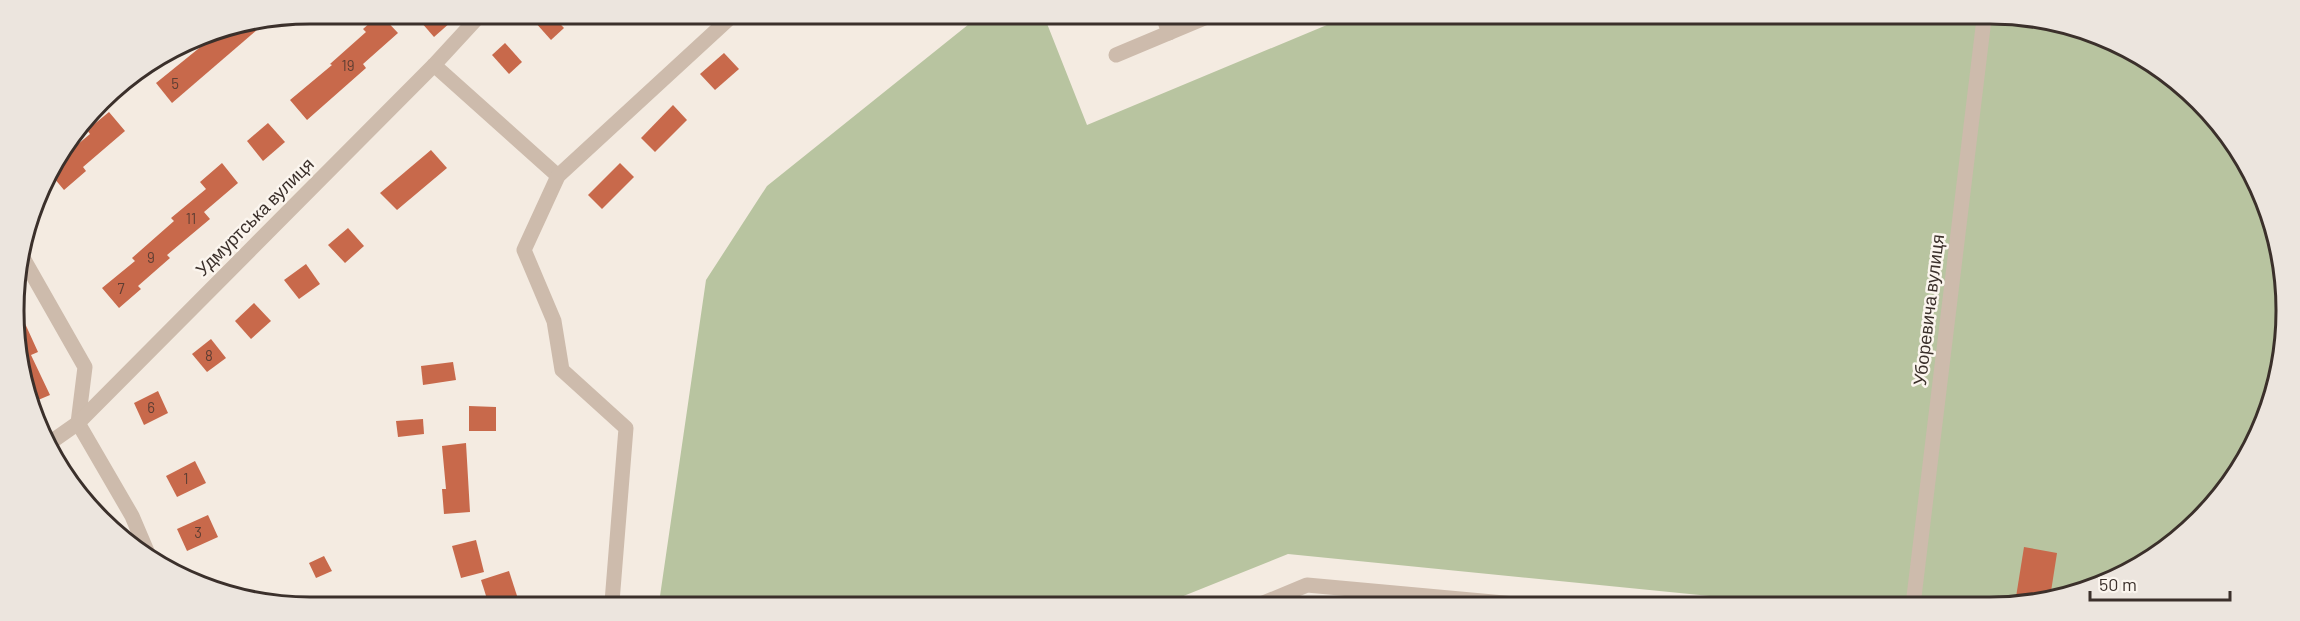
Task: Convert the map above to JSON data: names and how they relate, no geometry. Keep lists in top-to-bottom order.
{
  "streets": {
    "street": ["Удмуртська вулиця", "Уборевича вулиця"]
  },
  "house_numbers": [
    "19",
    "5",
    "11",
    "9",
    "7",
    "8",
    "6",
    "1",
    "3"
  ],
  "scale_bar": "50 m"
}
